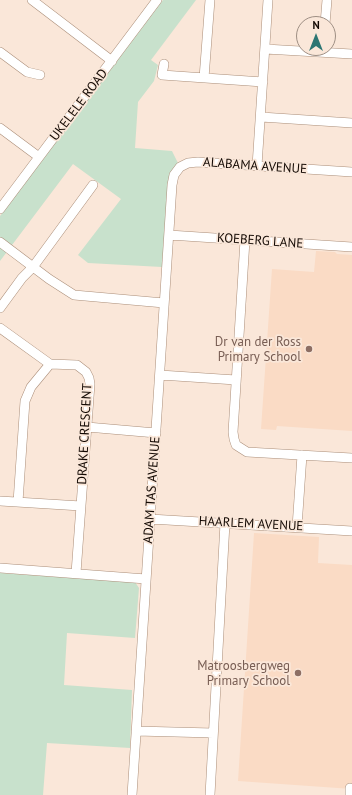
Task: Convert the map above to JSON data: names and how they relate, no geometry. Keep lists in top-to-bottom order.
{
  "streets": {
    "street": [
      "UKELELE ROAD",
      "ALABAMA AVENUE",
      "KOEBERG LANE",
      "DRAKE CRESCENT",
      "ADAM TAS AVENUE",
      "HAARLEM AVENUE"
    ]
  },
  "crossings": [
    ["ALABAMA AVENUE", "ADAM TAS AVENUE"],
    ["KOEBERG LANE", "ADAM TAS AVENUE"],
    ["ADAM TAS AVENUE", "HAARLEM AVENUE"]
  ],
  "places": ["Dr van der Ross Primary School", "Matroosbergweg Primary School"],
  "north": "top"
}
